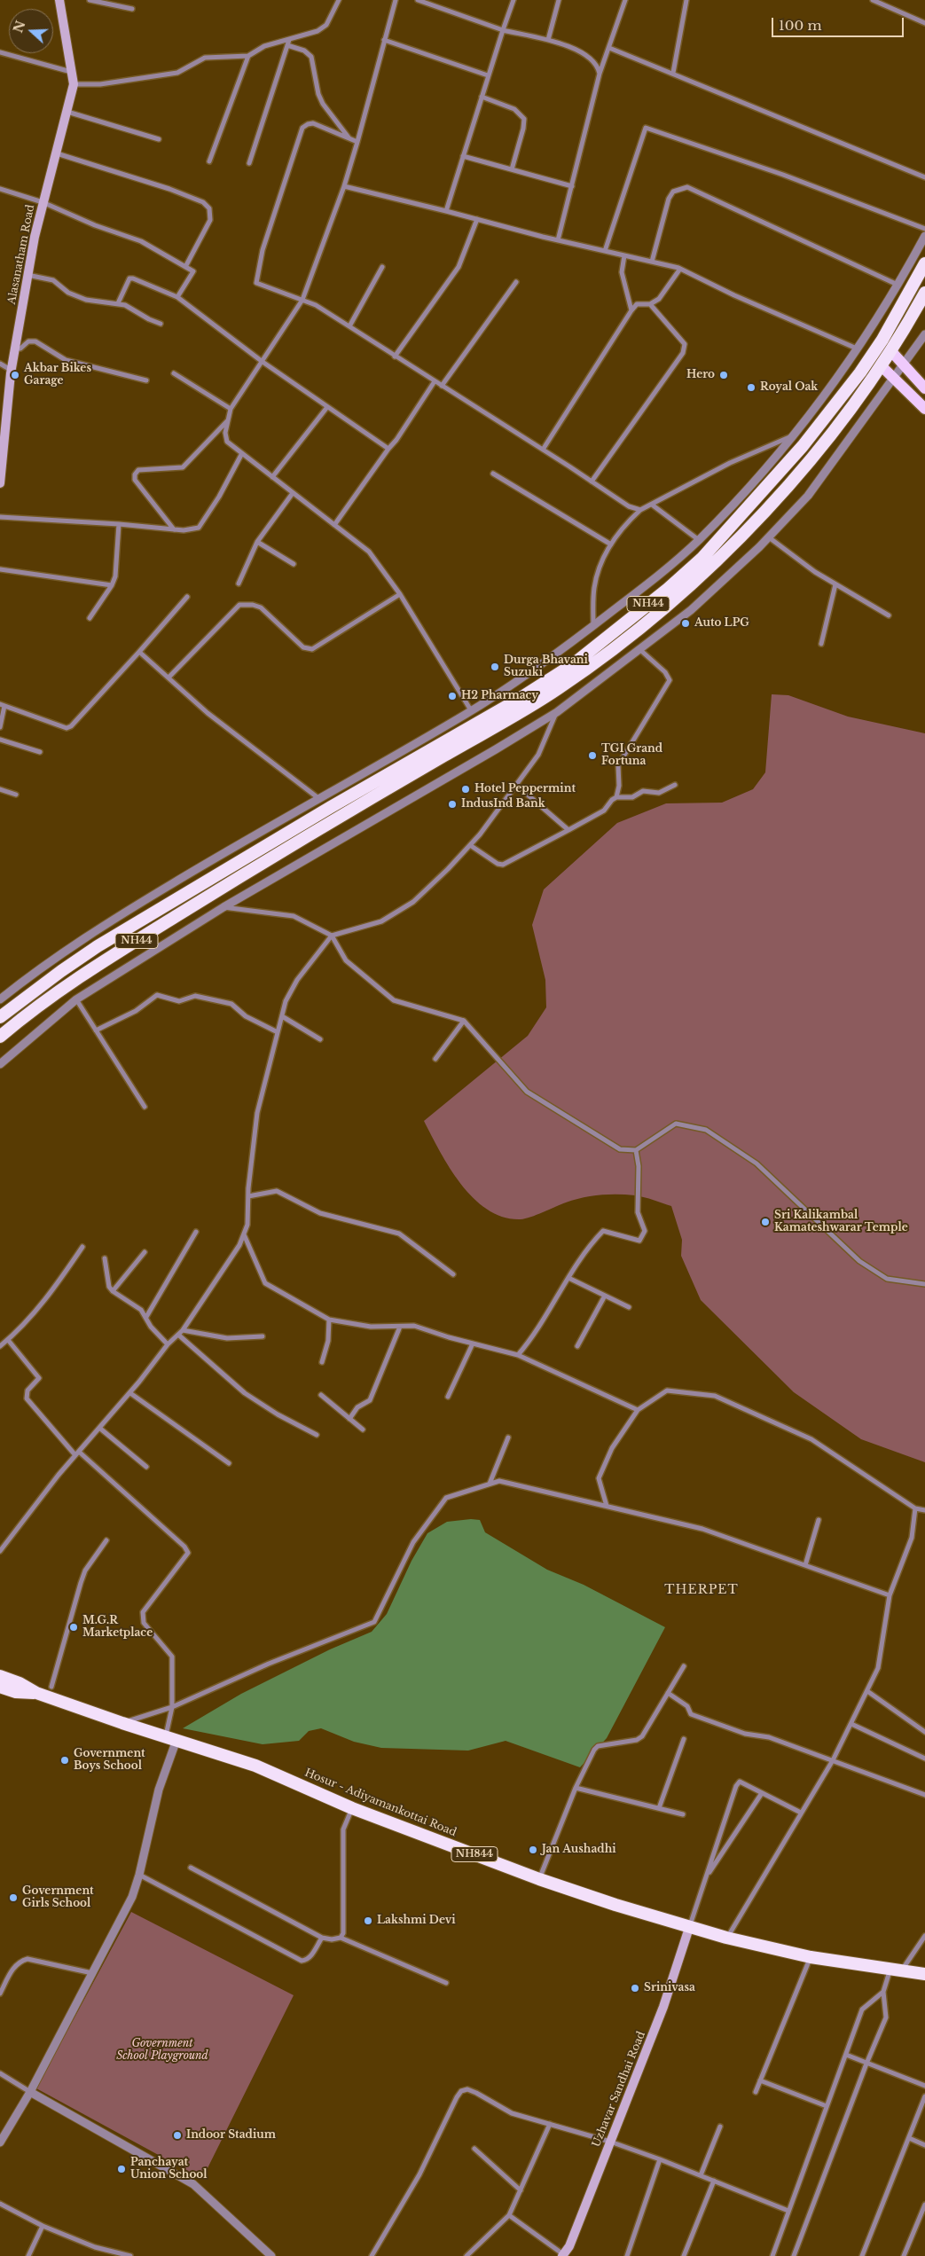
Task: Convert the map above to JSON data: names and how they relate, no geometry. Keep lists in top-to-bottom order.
{
  "streets": {
    "highway": ["NH44", "Hosur - Adiyamankottai Road", "NH844"],
    "main road": ["Alasanatham Road", "Uzhavar Sandhai Road"]
  },
  "crossings": [
    ["Hosur - Adiyamankottai Road", "Uzhavar Sandhai Road"]
  ],
  "districts": ["THERPET"],
  "parks": ["Government School Playground"],
  "places": [
    "Akbar Bikes Garage",
    "Hero",
    "Royal Oak",
    "Auto LPG",
    "Durga Bhavani Suzuki",
    "H2 Pharmacy",
    "TGI Grand Fortuna",
    "Hotel Peppermint",
    "IndusInd Bank",
    "Sri Kalikambal Kamateshwarar Temple",
    "M.G.R Marketplace",
    "Government Boys School",
    "Jan Aushadhi",
    "Government Girls School",
    "Lakshmi Devi",
    "Srinivasa",
    "Indoor Stadium",
    "Panchayat Union School"
  ],
  "scale_bar": "100 m",
  "north": "left"
}
